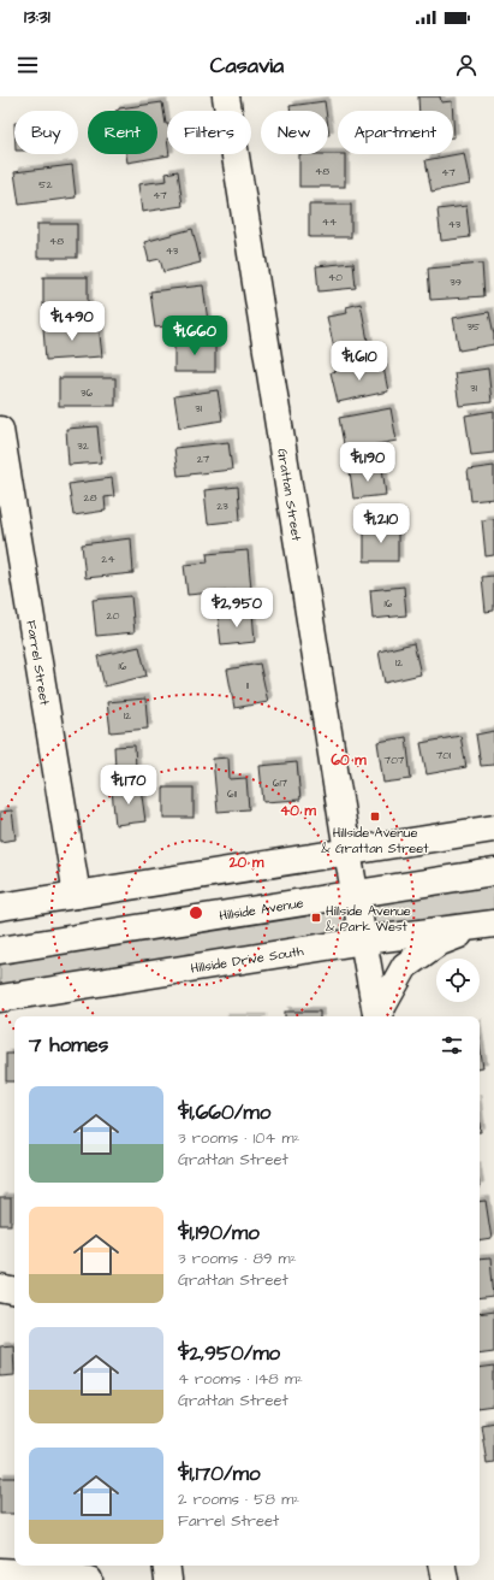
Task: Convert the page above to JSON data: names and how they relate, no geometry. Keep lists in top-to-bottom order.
{
  "streets": {
    "street": [
      "Grattan Street",
      "Farrel Street",
      "Hillside Avenue",
      "Hillside Drive South"
    ]
  },
  "crossings": [
    ["Grattan Street", "Hillside Avenue"],
    ["Grattan Street", "Hillside Drive South"]
  ],
  "places": {
    "transit": ["Hillside Avenue & Grattan Street", "Hillside Avenue & Park West"]
  },
  "house_numbers": [
    "48",
    "47",
    "52",
    "47",
    "44",
    "43",
    "48",
    "43",
    "40",
    "39",
    "35",
    "31",
    "36",
    "31",
    "32",
    "27",
    "28",
    "23",
    "24",
    "16",
    "20",
    "12",
    "16",
    "11",
    "12",
    "701",
    "707",
    "617",
    "611"
  ],
  "page": {
    "status": "13:31",
    "header": "Casavia",
    "chip": [
      "Buy",
      "Rent",
      "Filters",
      "New",
      "Apartment"
    ],
    "price": [
      "$1,490",
      "$1,660",
      "$1,610",
      "$1,190",
      "$1,210",
      "$2,950",
      "$1,170"
    ],
    "heading": "7 homes",
    "list": [
      {
        "name": "$1,660/mo",
        "note": "3 rooms · 104 m² · Grattan Street"
      },
      {
        "name": "$1,190/mo",
        "note": "3 rooms · 89 m² · Grattan Street"
      },
      {
        "name": "$2,950/mo",
        "note": "4 rooms · 148 m² · Grattan Street"
      },
      {
        "name": "$1,170/mo",
        "note": "2 rooms · 58 m² · Farrel Street"
      }
    ]
  },
  "rings": ["60 m", "40 m", "20 m"]
}
